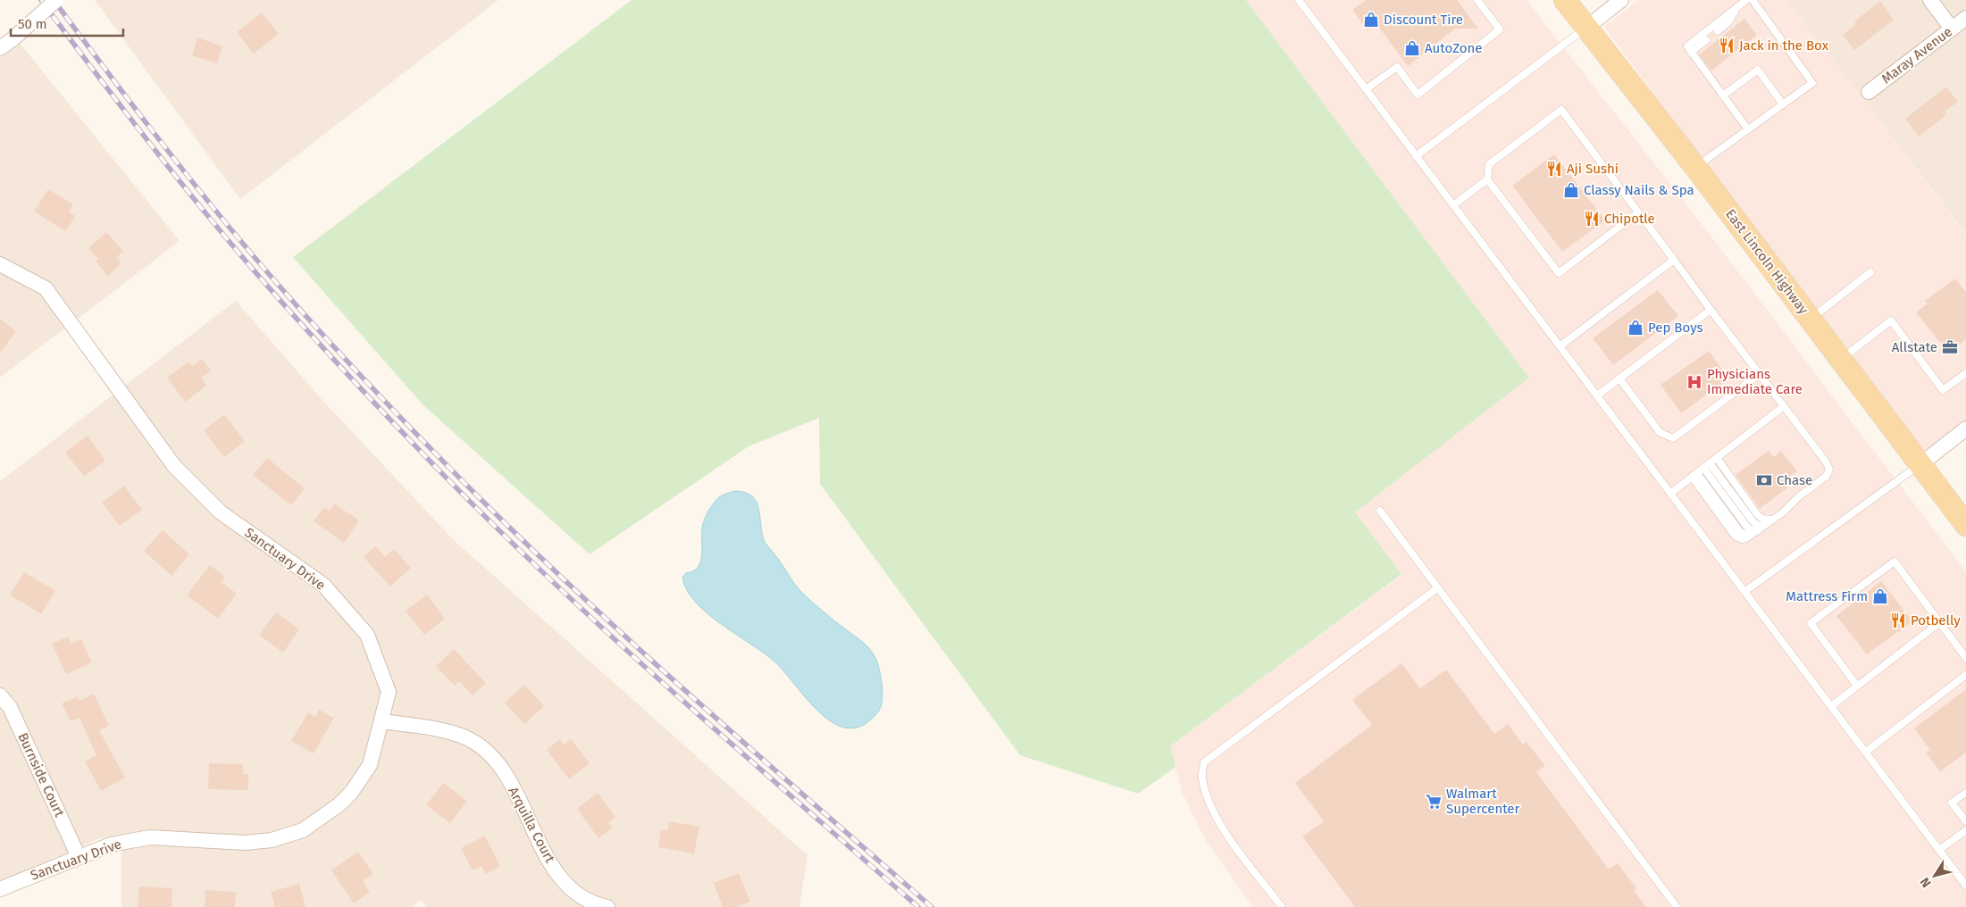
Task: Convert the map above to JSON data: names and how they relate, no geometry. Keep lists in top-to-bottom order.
{
  "streets": {
    "main road": ["East Lincoln Highway"],
    "street": [
      "Maray Avenue",
      "Sanctuary Drive",
      "Burnside Court",
      "Arquilla Court"
    ]
  },
  "crossings": [
    ["Sanctuary Drive", "Burnside Court"],
    ["Sanctuary Drive", "Arquilla Court"]
  ],
  "places": {
    "shop": [
      "Discount Tire",
      "AutoZone",
      "Classy Nails & Spa",
      "Pep Boys",
      "Mattress Firm"
    ],
    "restaurant": [
      "Jack in the Box",
      "Aji Sushi",
      "Chipotle",
      "Potbelly"
    ],
    "office": ["Allstate"],
    "hospital": ["Physicians Immediate Care"],
    "bank": ["Chase"],
    "supermarket": ["Walmart Supercenter"]
  },
  "scale_bar": "50 m",
  "north": "bottom left"
}
